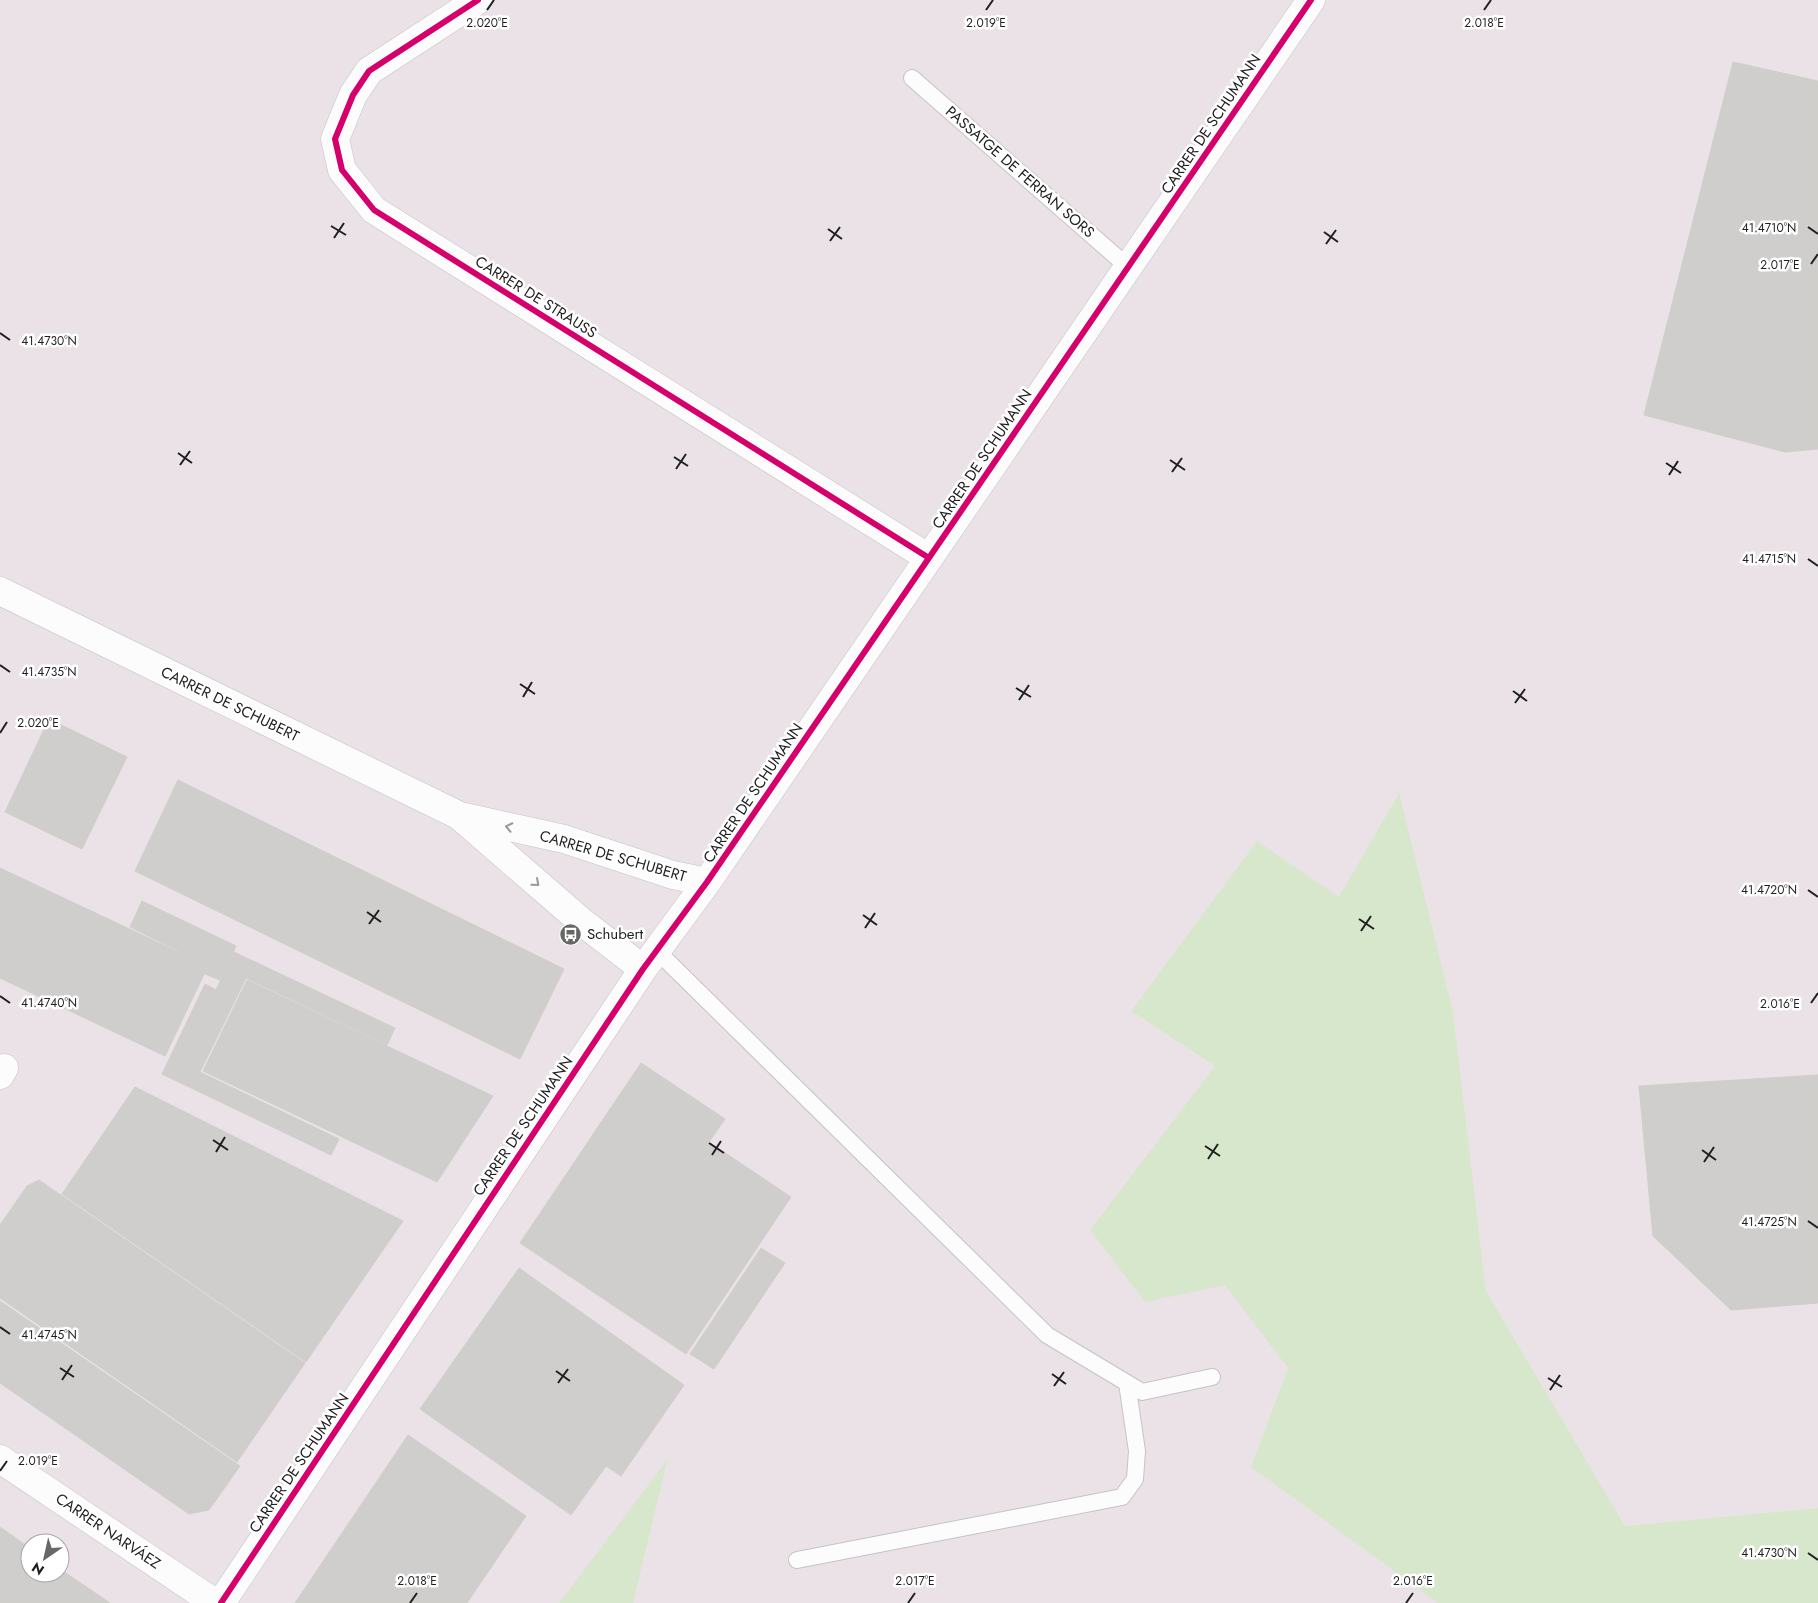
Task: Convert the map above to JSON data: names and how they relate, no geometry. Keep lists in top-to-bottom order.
{
  "streets": {
    "street": [
      "CARRER DE SCHUMANN",
      "CARRER DE STRAUSS",
      "CARRER DE SCHUBERT",
      "CARRER NARVÁEZ"
    ],
    "lane": ["PASSATGE DE FERRAN SORS"]
  },
  "crossings": [
    ["CARRER DE SCHUMANN", "PASSATGE DE FERRAN SORS"],
    ["CARRER DE SCHUMANN", "CARRER DE STRAUSS"],
    ["CARRER DE SCHUMANN", "CARRER DE SCHUBERT"]
  ],
  "places": {
    "bus stop": ["Schubert"]
  },
  "north": "bottom left",
  "coordinates": [
    "2.020°E",
    "2.019°E",
    "2.018°E",
    "41.4710°N",
    "2.017°E",
    "41.4730°N",
    "41.4715°N",
    "41.4735°N",
    "41.4720°N",
    "41.4740°N",
    "2.016°E",
    "41.4725°N",
    "41.4745°N"
  ]
}
